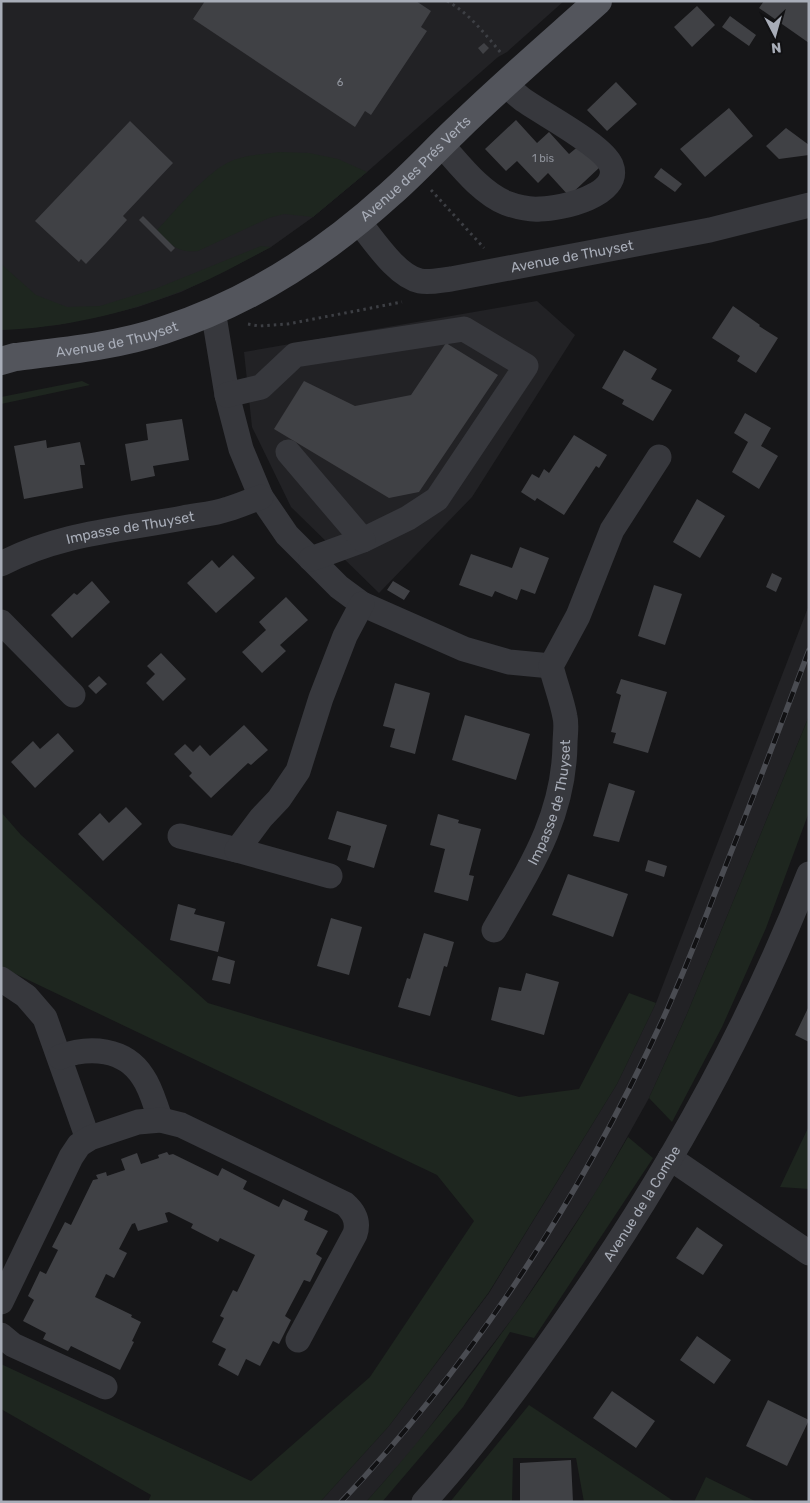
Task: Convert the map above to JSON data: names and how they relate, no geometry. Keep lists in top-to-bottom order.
{
  "streets": {
    "main road": ["Avenue des Prés Verts", "Avenue de Thuyset"],
    "street": ["Impasse de Thuyset", "Avenue de la Combe"]
  },
  "crossings": [
    ["Avenue des Prés Verts", "Avenue de Thuyset"]
  ],
  "house_numbers": ["6", "1 bis"],
  "north": "bottom"
}
